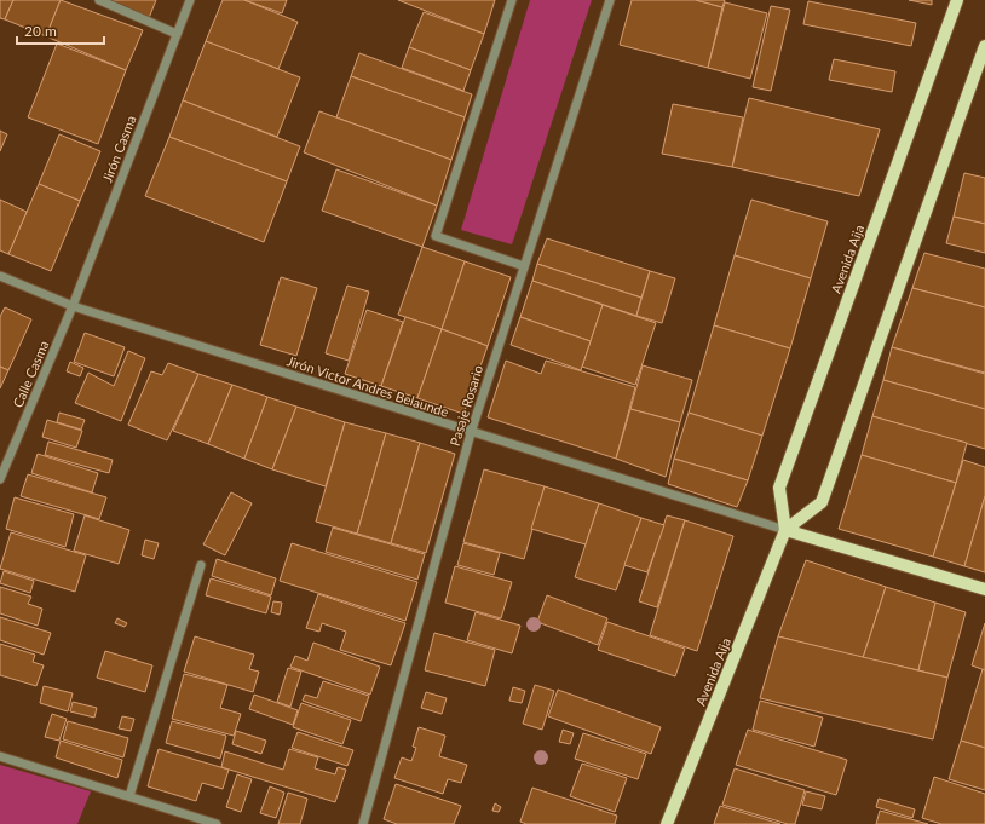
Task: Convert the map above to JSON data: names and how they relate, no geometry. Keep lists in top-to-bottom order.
{
  "streets": {
    "main road": ["Avenida Aija"],
    "street": [
      "Jirón Casma",
      "Calle Casma",
      "Jirón Victor Andres Belaunde",
      "Pasaje Rosario"
    ]
  },
  "crossings": [
    ["Jirón Casma", "Calle Casma"],
    ["Jirón Casma", "Jirón Victor Andres Belaunde"],
    ["Avenida Aija", "Jirón Victor Andres Belaunde"],
    ["Calle Casma", "Jirón Victor Andres Belaunde"],
    ["Jirón Victor Andres Belaunde", "Pasaje Rosario"]
  ],
  "scale_bar": "20 m"
}
